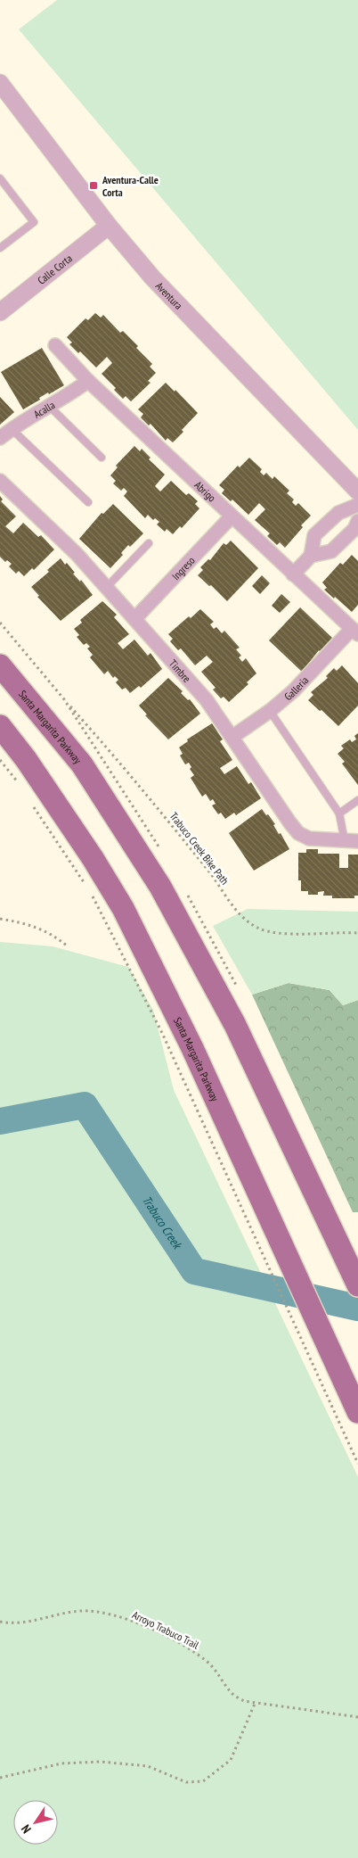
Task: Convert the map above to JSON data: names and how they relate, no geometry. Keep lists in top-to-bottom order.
{
  "streets": {
    "main road": ["Santa Margarita Parkway"],
    "street": [
      "Calle Corta",
      "Aventura",
      "Acalla",
      "Abrigo",
      "Ingreso",
      "Timbre",
      "Galleria"
    ],
    "path": ["Trabuco Creek Bike Path", "Arroyo Trabuco Trail"]
  },
  "crossings": [
    ["Calle Corta", "Aventura"],
    ["Acalla", "Abrigo"],
    ["Abrigo", "Ingreso"],
    ["Abrigo", "Galleria"],
    ["Ingreso", "Timbre"],
    ["Timbre", "Galleria"]
  ],
  "water": ["Trabuco Creek"],
  "places": {
    "transit": ["Aventura-Calle Corta"]
  },
  "north": "bottom left"
}
